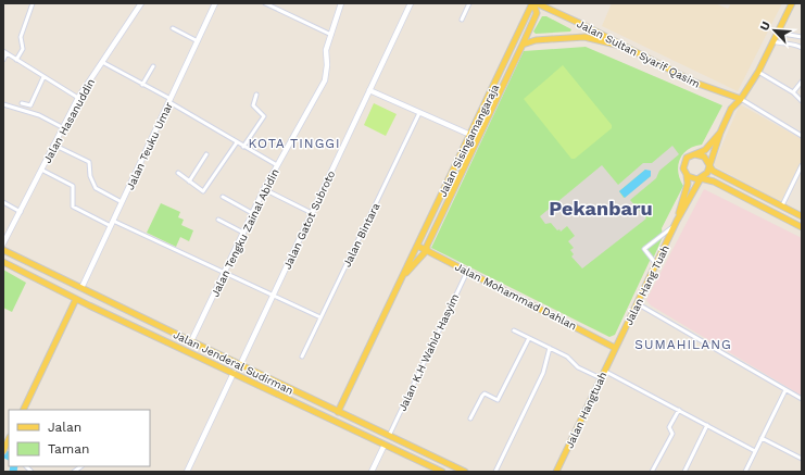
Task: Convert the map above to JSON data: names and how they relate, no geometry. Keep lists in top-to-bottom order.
{
  "streets": {
    "main road": [
      "Jalan Sultan Syarif Qasim",
      "Jalan Sisingamangaraja",
      "Jalan Hang Tuah",
      "Jalan Mohammad Dahlan",
      "Jalan Jenderal Sudirman",
      "Jalan Hangtuah"
    ],
    "street": [
      "Jalan Hasanuddin",
      "Jalan Teuku Umar",
      "Jalan Gatot Subroto",
      "Jalan Tengku Zainal Abidin",
      "Jalan Bintara",
      "Jalan K.H Wahid Hasyim"
    ]
  },
  "crossings": [
    ["Jalan Sultan Syarif Qasim", "Jalan Sisingamangaraja"],
    ["Jalan Sisingamangaraja", "Jalan Mohammad Dahlan"],
    ["Jalan Sisingamangaraja", "Jalan Jenderal Sudirman"],
    ["Jalan Teuku Umar", "Jalan Jenderal Sudirman"],
    ["Jalan Gatot Subroto", "Jalan Jenderal Sudirman"],
    ["Jalan Tengku Zainal Abidin", "Jalan Jenderal Sudirman"],
    ["Jalan Hang Tuah", "Jalan Mohammad Dahlan"],
    ["Jalan Hang Tuah", "Jalan Hangtuah"],
    ["Jalan Mohammad Dahlan", "Jalan K.H Wahid Hasyim"],
    ["Jalan Mohammad Dahlan", "Jalan Hangtuah"],
    ["Jalan K.H Wahid Hasyim", "Jalan Jenderal Sudirman"]
  ],
  "districts": ["KOTA TINGGI", "Pekanbaru", "SUMAHILANG"],
  "legend": ["Jalan", "Taman"],
  "north": "top left"
}
